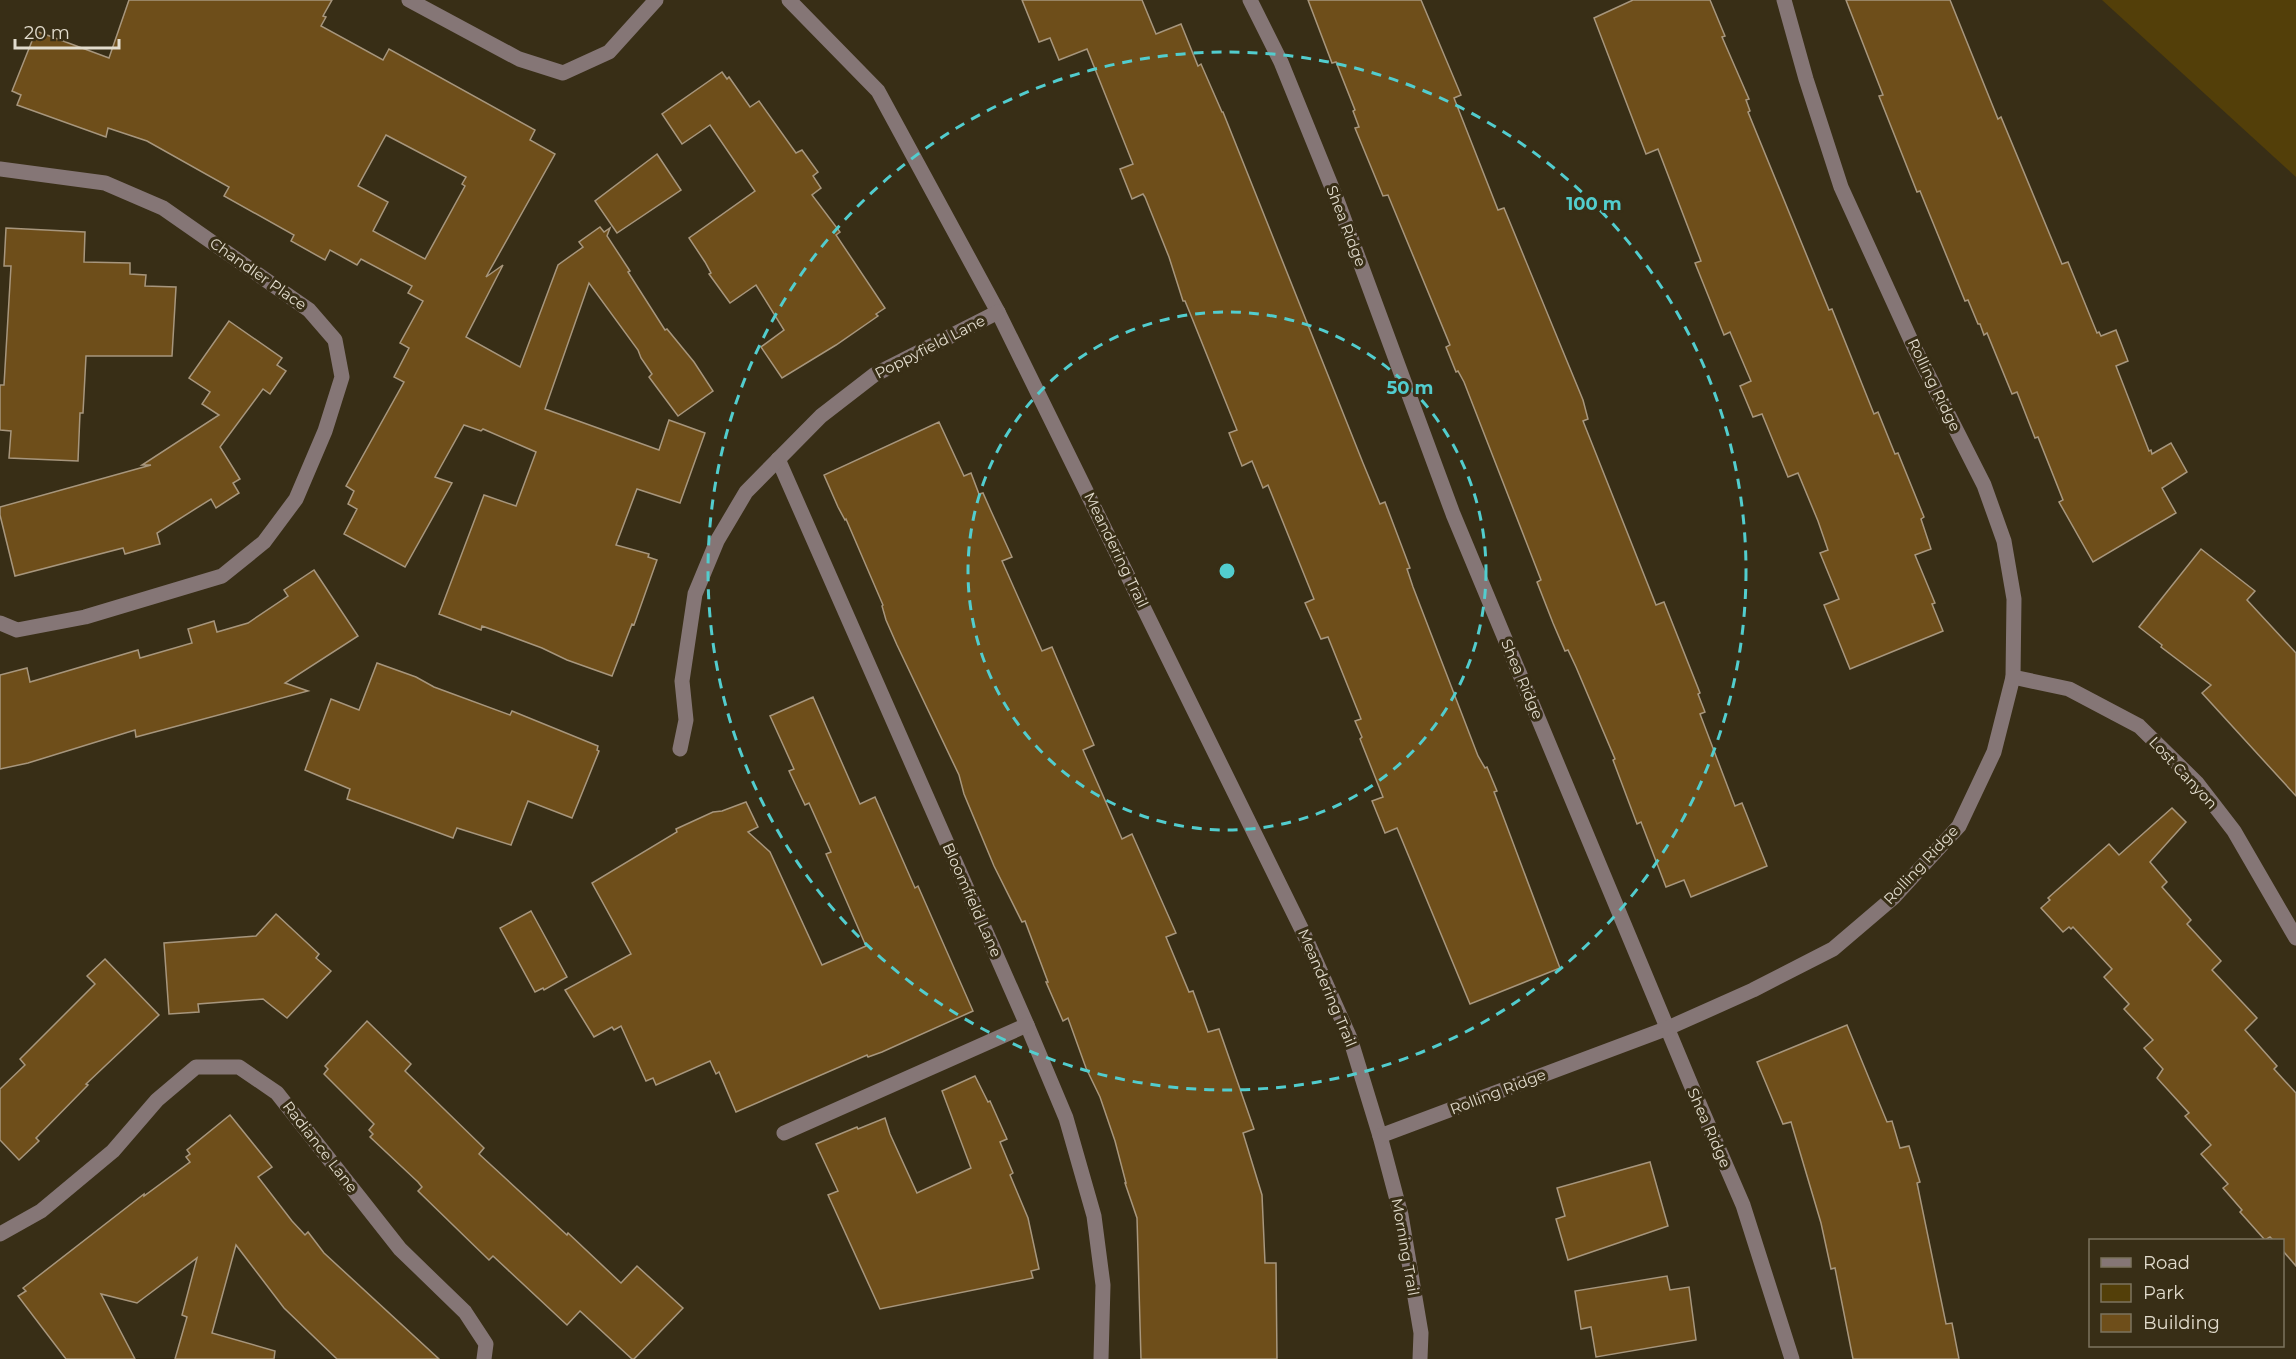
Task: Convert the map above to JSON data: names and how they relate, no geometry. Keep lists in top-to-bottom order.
{
  "streets": {
    "street": [
      "Shea Ridge",
      "Chandler Place",
      "Poppyfield Lane",
      "Rolling Ridge",
      "Meandering Trail",
      "Lost Canyon",
      "Bloomfield Lane",
      "Radiance Lane",
      "Morning Trail"
    ]
  },
  "crossings": [
    ["Shea Ridge", "Rolling Ridge"],
    ["Poppyfield Lane", "Meandering Trail"],
    ["Poppyfield Lane", "Bloomfield Lane"],
    ["Rolling Ridge", "Meandering Trail"],
    ["Rolling Ridge", "Lost Canyon"],
    ["Rolling Ridge", "Morning Trail"],
    ["Meandering Trail", "Morning Trail"]
  ],
  "legend": ["Road", "Park", "Building"],
  "scale_bar": "20 m",
  "rings": ["100 m", "50 m"]
}
